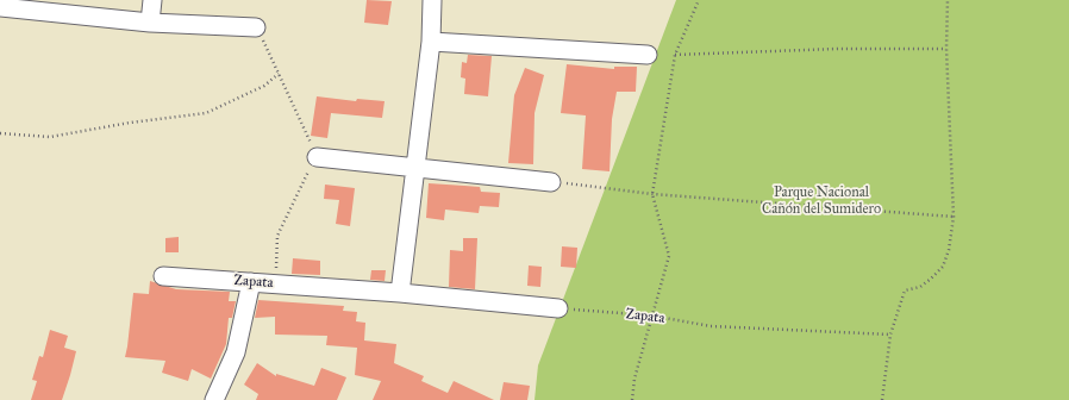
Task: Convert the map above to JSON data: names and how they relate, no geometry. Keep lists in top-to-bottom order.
{
  "streets": {
    "street": ["Zapata"]
  },
  "parks": ["Parque Nacional Cañón del Sumidero"]
}
